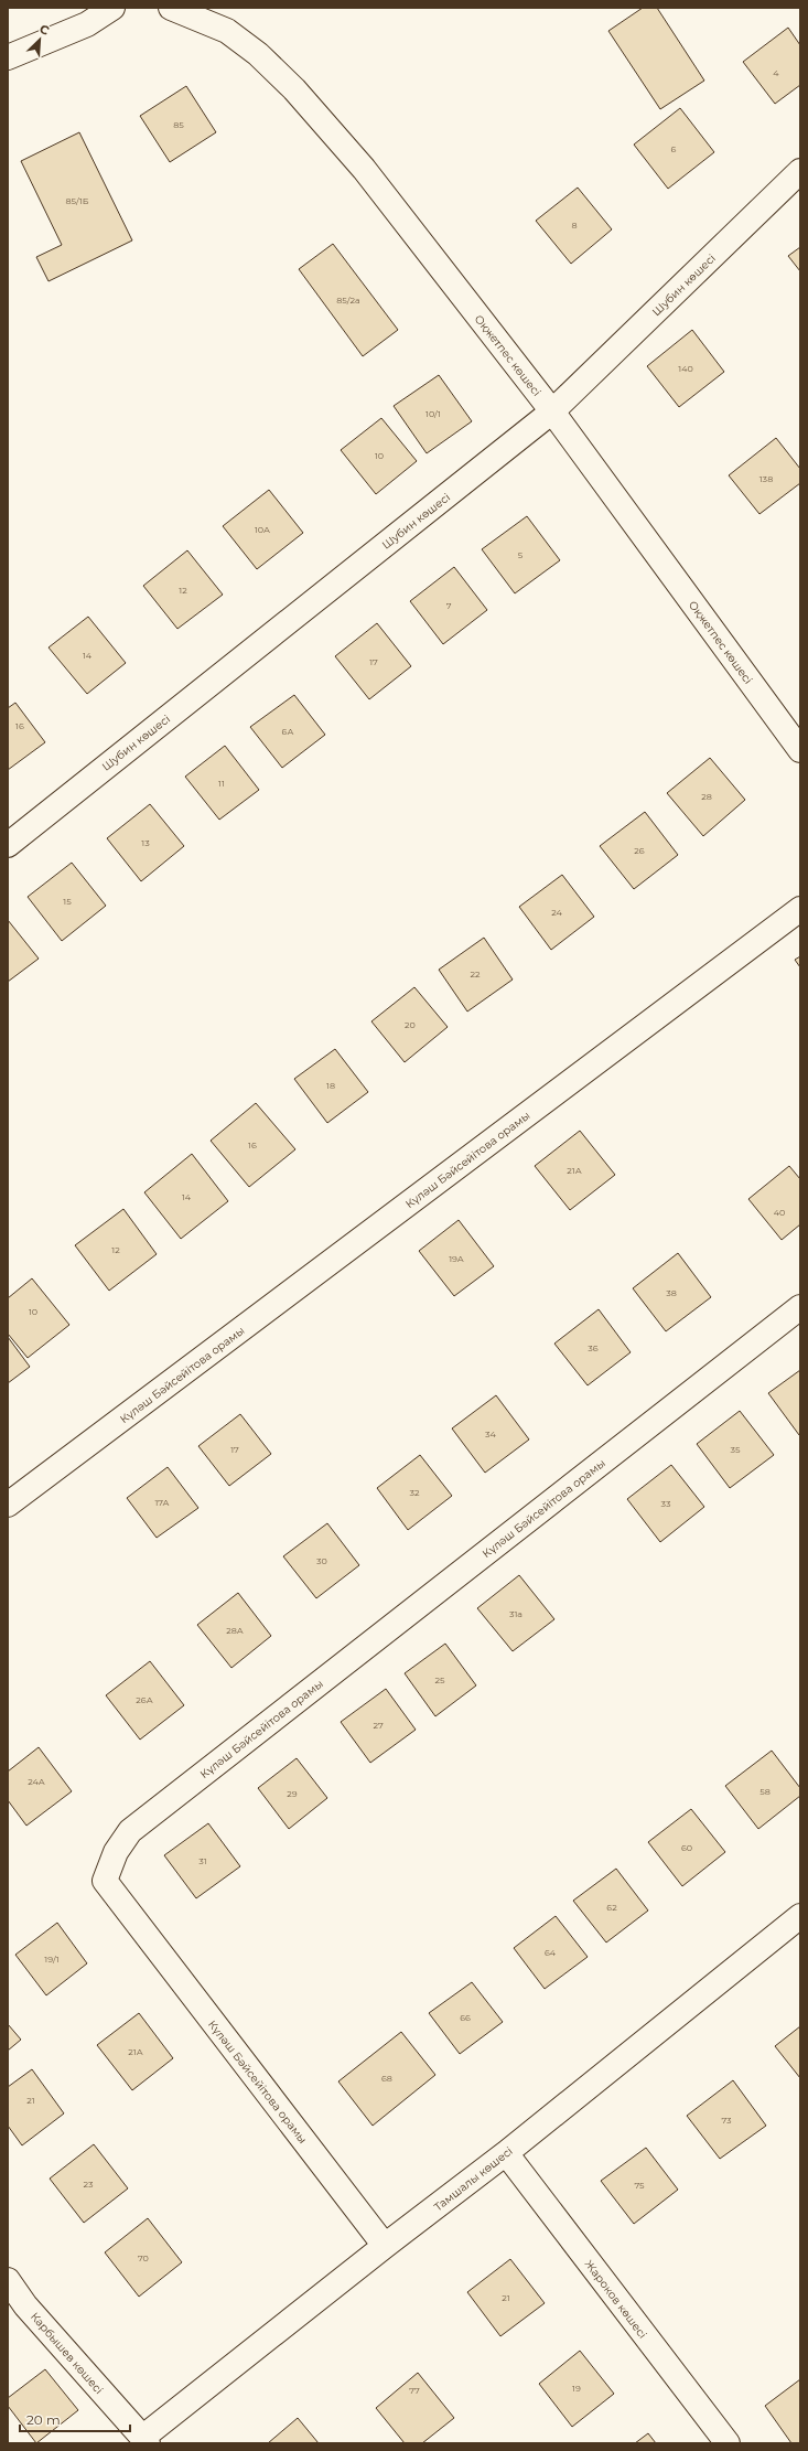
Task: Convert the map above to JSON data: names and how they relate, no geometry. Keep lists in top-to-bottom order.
{
  "streets": {
    "street": [
      "Шубин көшесі",
      "Оқжетпес көшесі",
      "Күләш Бәйсейітова орамы",
      "Тамшалы көшесі",
      "Жароков көшесі",
      "Карбышев көшесі"
    ]
  },
  "crossings": [
    ["Шубин көшесі", "Оқжетпес көшесі"],
    ["Күләш Бәйсейітова орамы", "Тамшалы көшесі"],
    ["Тамшалы көшесі", "Жароков көшесі"],
    ["Тамшалы көшесі", "Карбышев көшесі"]
  ],
  "house_numbers": [
    "4",
    "85",
    "6",
    "85/1Б",
    "8",
    "85/2а",
    "140",
    "10/1",
    "10",
    "138",
    "10А",
    "5",
    "12",
    "7",
    "14",
    "17",
    "16",
    "6А",
    "11",
    "28",
    "13",
    "26",
    "15",
    "24",
    "22",
    "20",
    "18",
    "16",
    "21А",
    "14",
    "40",
    "12",
    "19А",
    "38",
    "10",
    "36",
    "34",
    "17",
    "35",
    "32",
    "17А",
    "33",
    "30",
    "31а",
    "28А",
    "25",
    "26А",
    "27",
    "24А",
    "58",
    "29",
    "60",
    "31",
    "62",
    "64",
    "19/1",
    "66",
    "21А",
    "68",
    "21",
    "73",
    "23",
    "75",
    "70",
    "21",
    "19",
    "77"
  ],
  "scale_bar": "20 m",
  "north": "top right"
}
